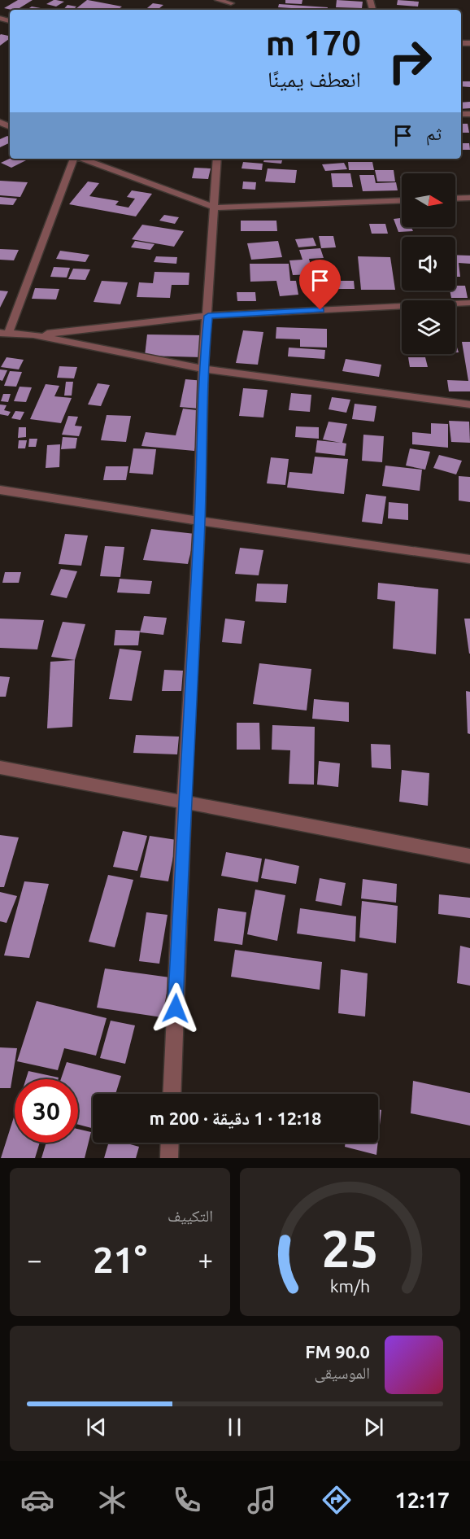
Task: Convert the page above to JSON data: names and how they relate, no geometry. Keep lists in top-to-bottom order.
{
  "north": "right",
  "page": {
    "turn": ["170 m", "انعطف يمينًا"],
    "then": "ثم",
    "limit": "30",
    "trip": "12:18 · 1 دقيقة · 200 m",
    "tile": "التكييف",
    "heat": ["−", "21°", "+"],
    "song": ["90.0 FM", "الموسيقى"],
    "tabs": "12:17",
    "gauge": ["25", "km/h"]
  }
}
